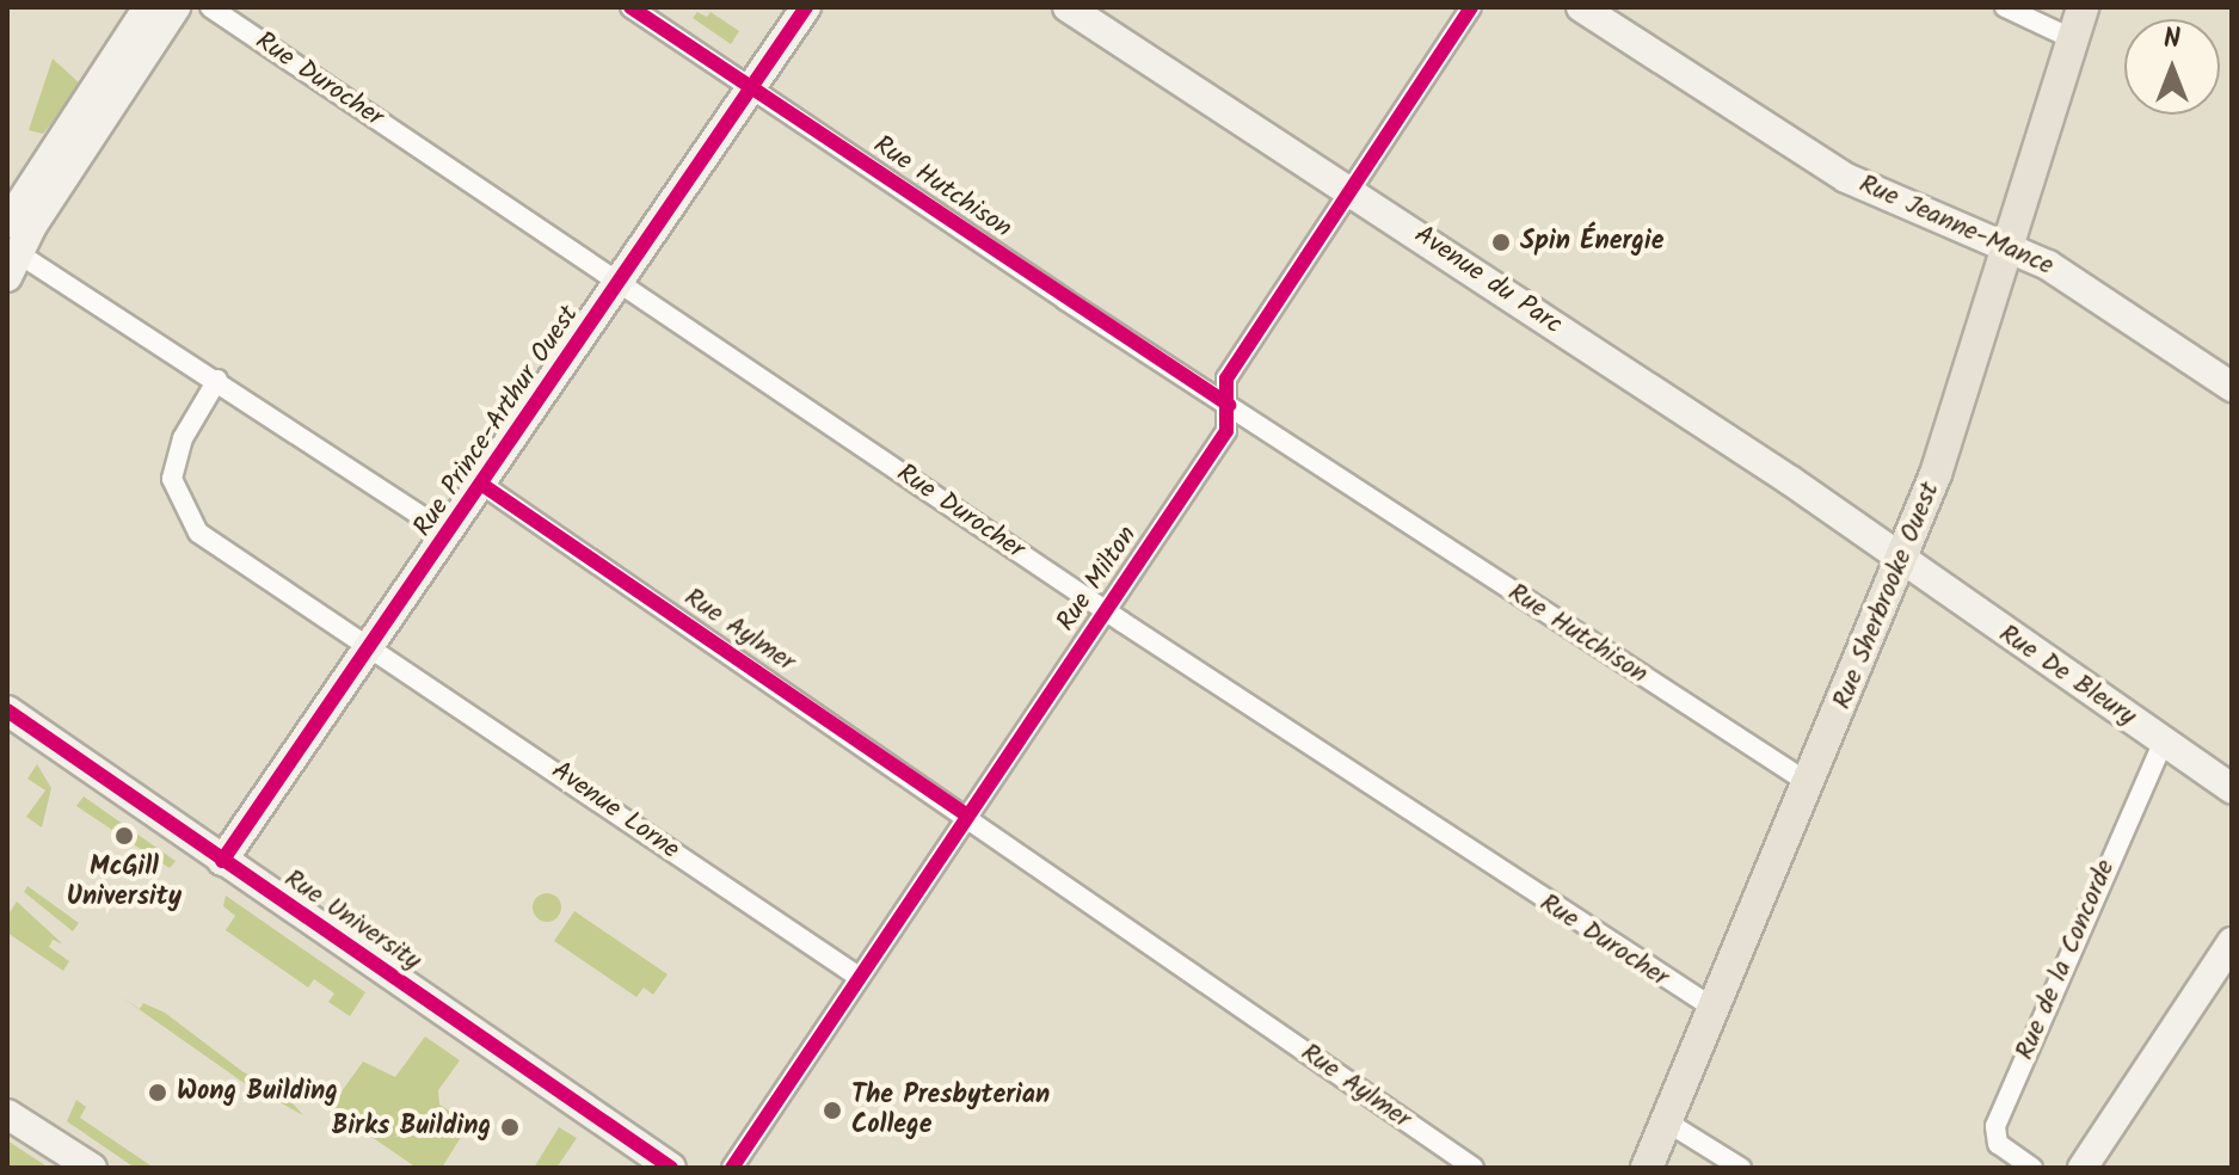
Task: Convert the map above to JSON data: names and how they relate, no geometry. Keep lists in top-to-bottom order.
{
  "streets": {
    "main road": ["Rue Sherbrooke Ouest"],
    "street": [
      "Rue Durocher",
      "Rue Hutchison",
      "Rue Jeanne-Mance",
      "Avenue du Parc",
      "Rue Prince-Arthur Ouest",
      "Rue Milton",
      "Rue Aylmer",
      "Rue De Bleury",
      "Avenue Lorne",
      "Rue University",
      "Rue de la Concorde"
    ]
  },
  "crossings": [
    ["Rue Durocher", "Rue Prince-Arthur Ouest"],
    ["Rue Durocher", "Rue Milton"],
    ["Rue Durocher", "Rue Sherbrooke Ouest"],
    ["Rue Hutchison", "Rue Prince-Arthur Ouest"],
    ["Rue Hutchison", "Rue Milton"],
    ["Rue Hutchison", "Rue Sherbrooke Ouest"],
    ["Rue Jeanne-Mance", "Rue Sherbrooke Ouest"],
    ["Avenue du Parc", "Rue Milton"],
    ["Avenue du Parc", "Rue Sherbrooke Ouest"],
    ["Avenue du Parc", "Rue De Bleury"],
    ["Rue Prince-Arthur Ouest", "Rue Aylmer"],
    ["Rue Prince-Arthur Ouest", "Avenue Lorne"],
    ["Rue Prince-Arthur Ouest", "Rue University"],
    ["Rue Milton", "Rue Aylmer"],
    ["Rue Milton", "Avenue Lorne"],
    ["Rue Sherbrooke Ouest", "Rue De Bleury"],
    ["Rue De Bleury", "Rue de la Concorde"]
  ],
  "places": [
    "Spin Énergie",
    "McGill University",
    "Wong Building",
    "The Presbyterian College",
    "Birks Building"
  ],
  "north": "top"
}
